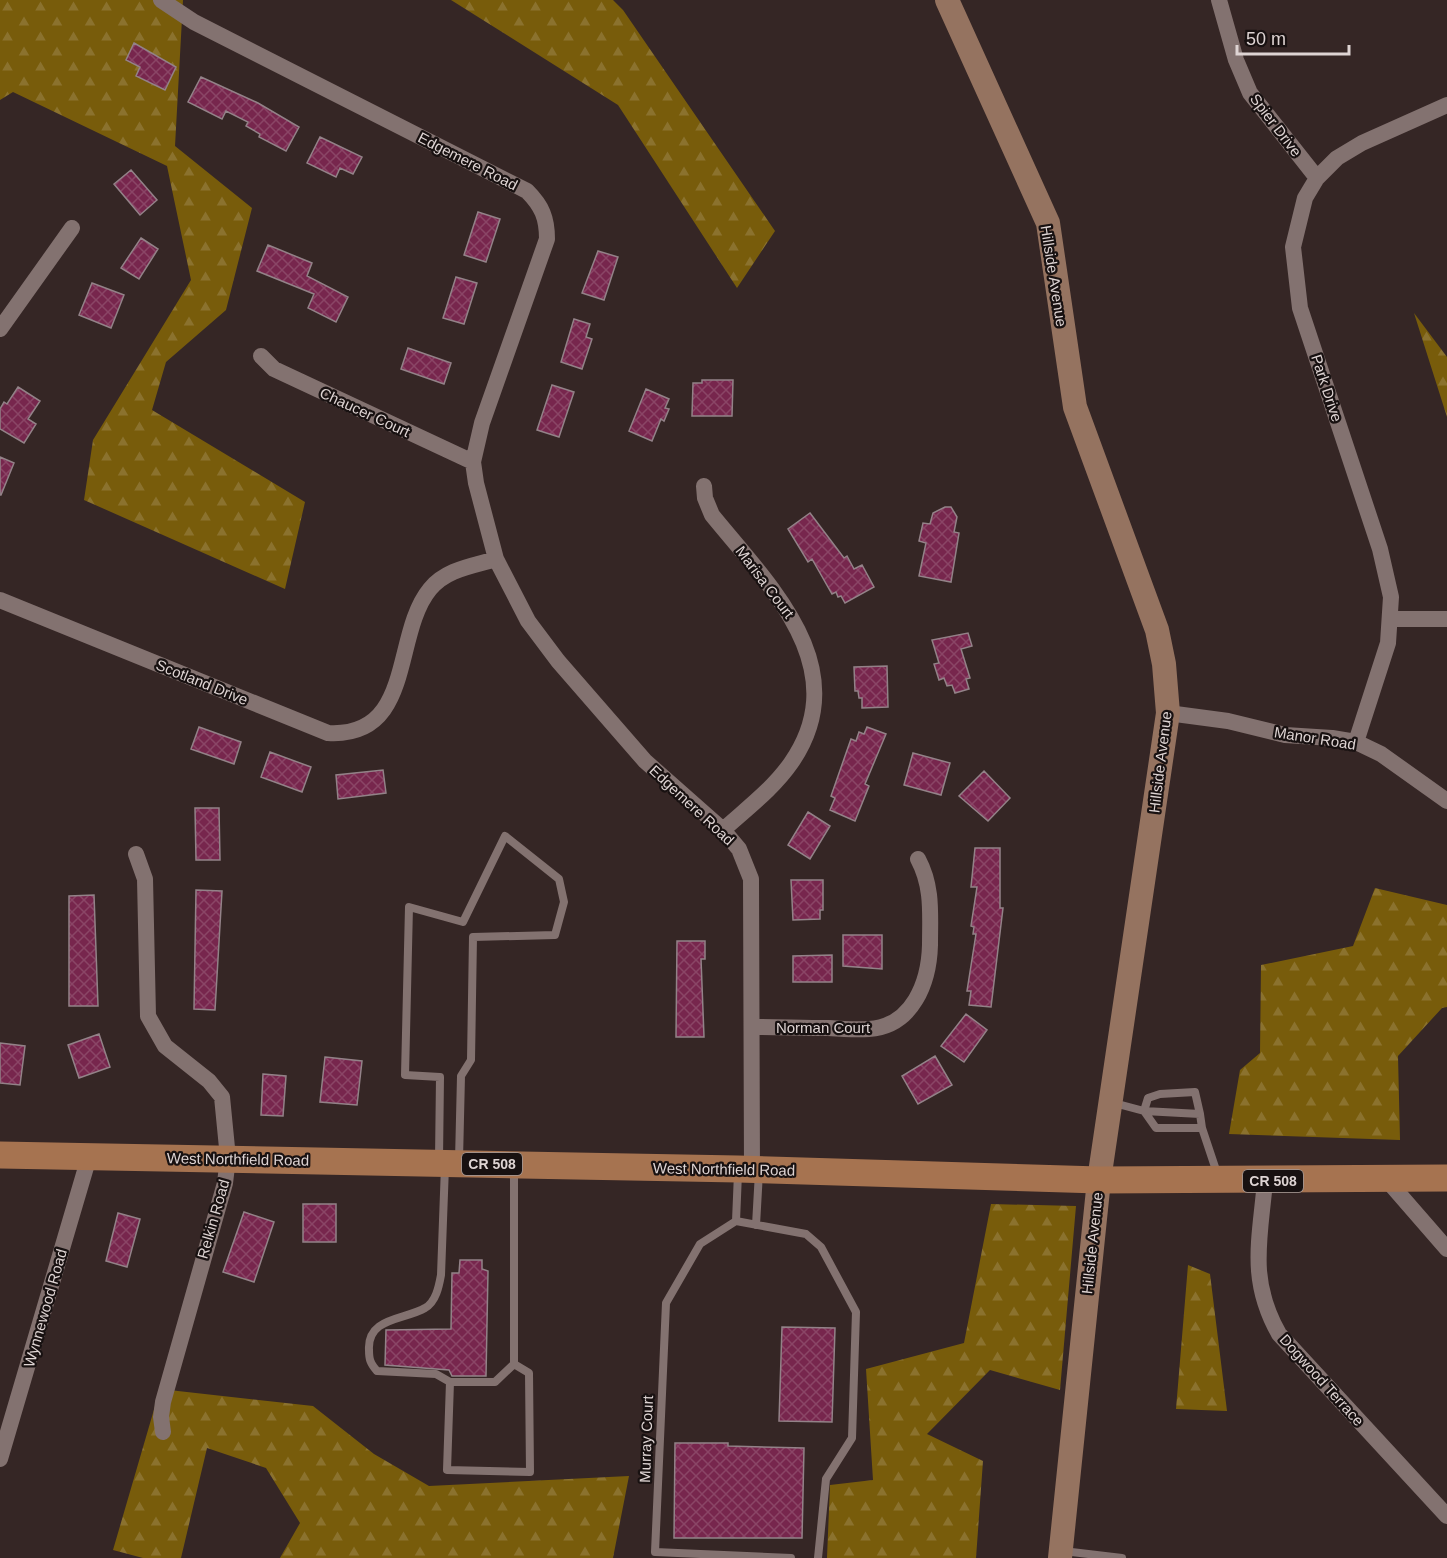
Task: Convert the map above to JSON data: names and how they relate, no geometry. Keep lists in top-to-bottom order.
{
  "streets": {
    "main road": ["West Northfield Road", "CR 508"],
    "street": [
      "Spier Drive",
      "Edgemere Road",
      "Hillside Avenue",
      "Park Drive",
      "Chaucer Court",
      "Marisa Court",
      "Scotland Drive",
      "Manor Road",
      "Norman Court",
      "Relkin Road",
      "Wynnewood Road",
      "Dogwood Terrace"
    ],
    "lane": ["Murray Court"]
  },
  "crossings": [
    ["Spier Drive", "Park Drive"],
    ["Edgemere Road", "Chaucer Court"],
    ["Edgemere Road", "Marisa Court"],
    ["Edgemere Road", "Scotland Drive"],
    ["Edgemere Road", "Norman Court"],
    ["Edgemere Road", "West Northfield Road"],
    ["Hillside Avenue", "Manor Road"],
    ["Hillside Avenue", "West Northfield Road"],
    ["Park Drive", "Manor Road"],
    ["West Northfield Road", "Relkin Road"],
    ["West Northfield Road", "Wynnewood Road"],
    ["West Northfield Road", "Dogwood Terrace"]
  ],
  "scale_bar": "50 m"
}
